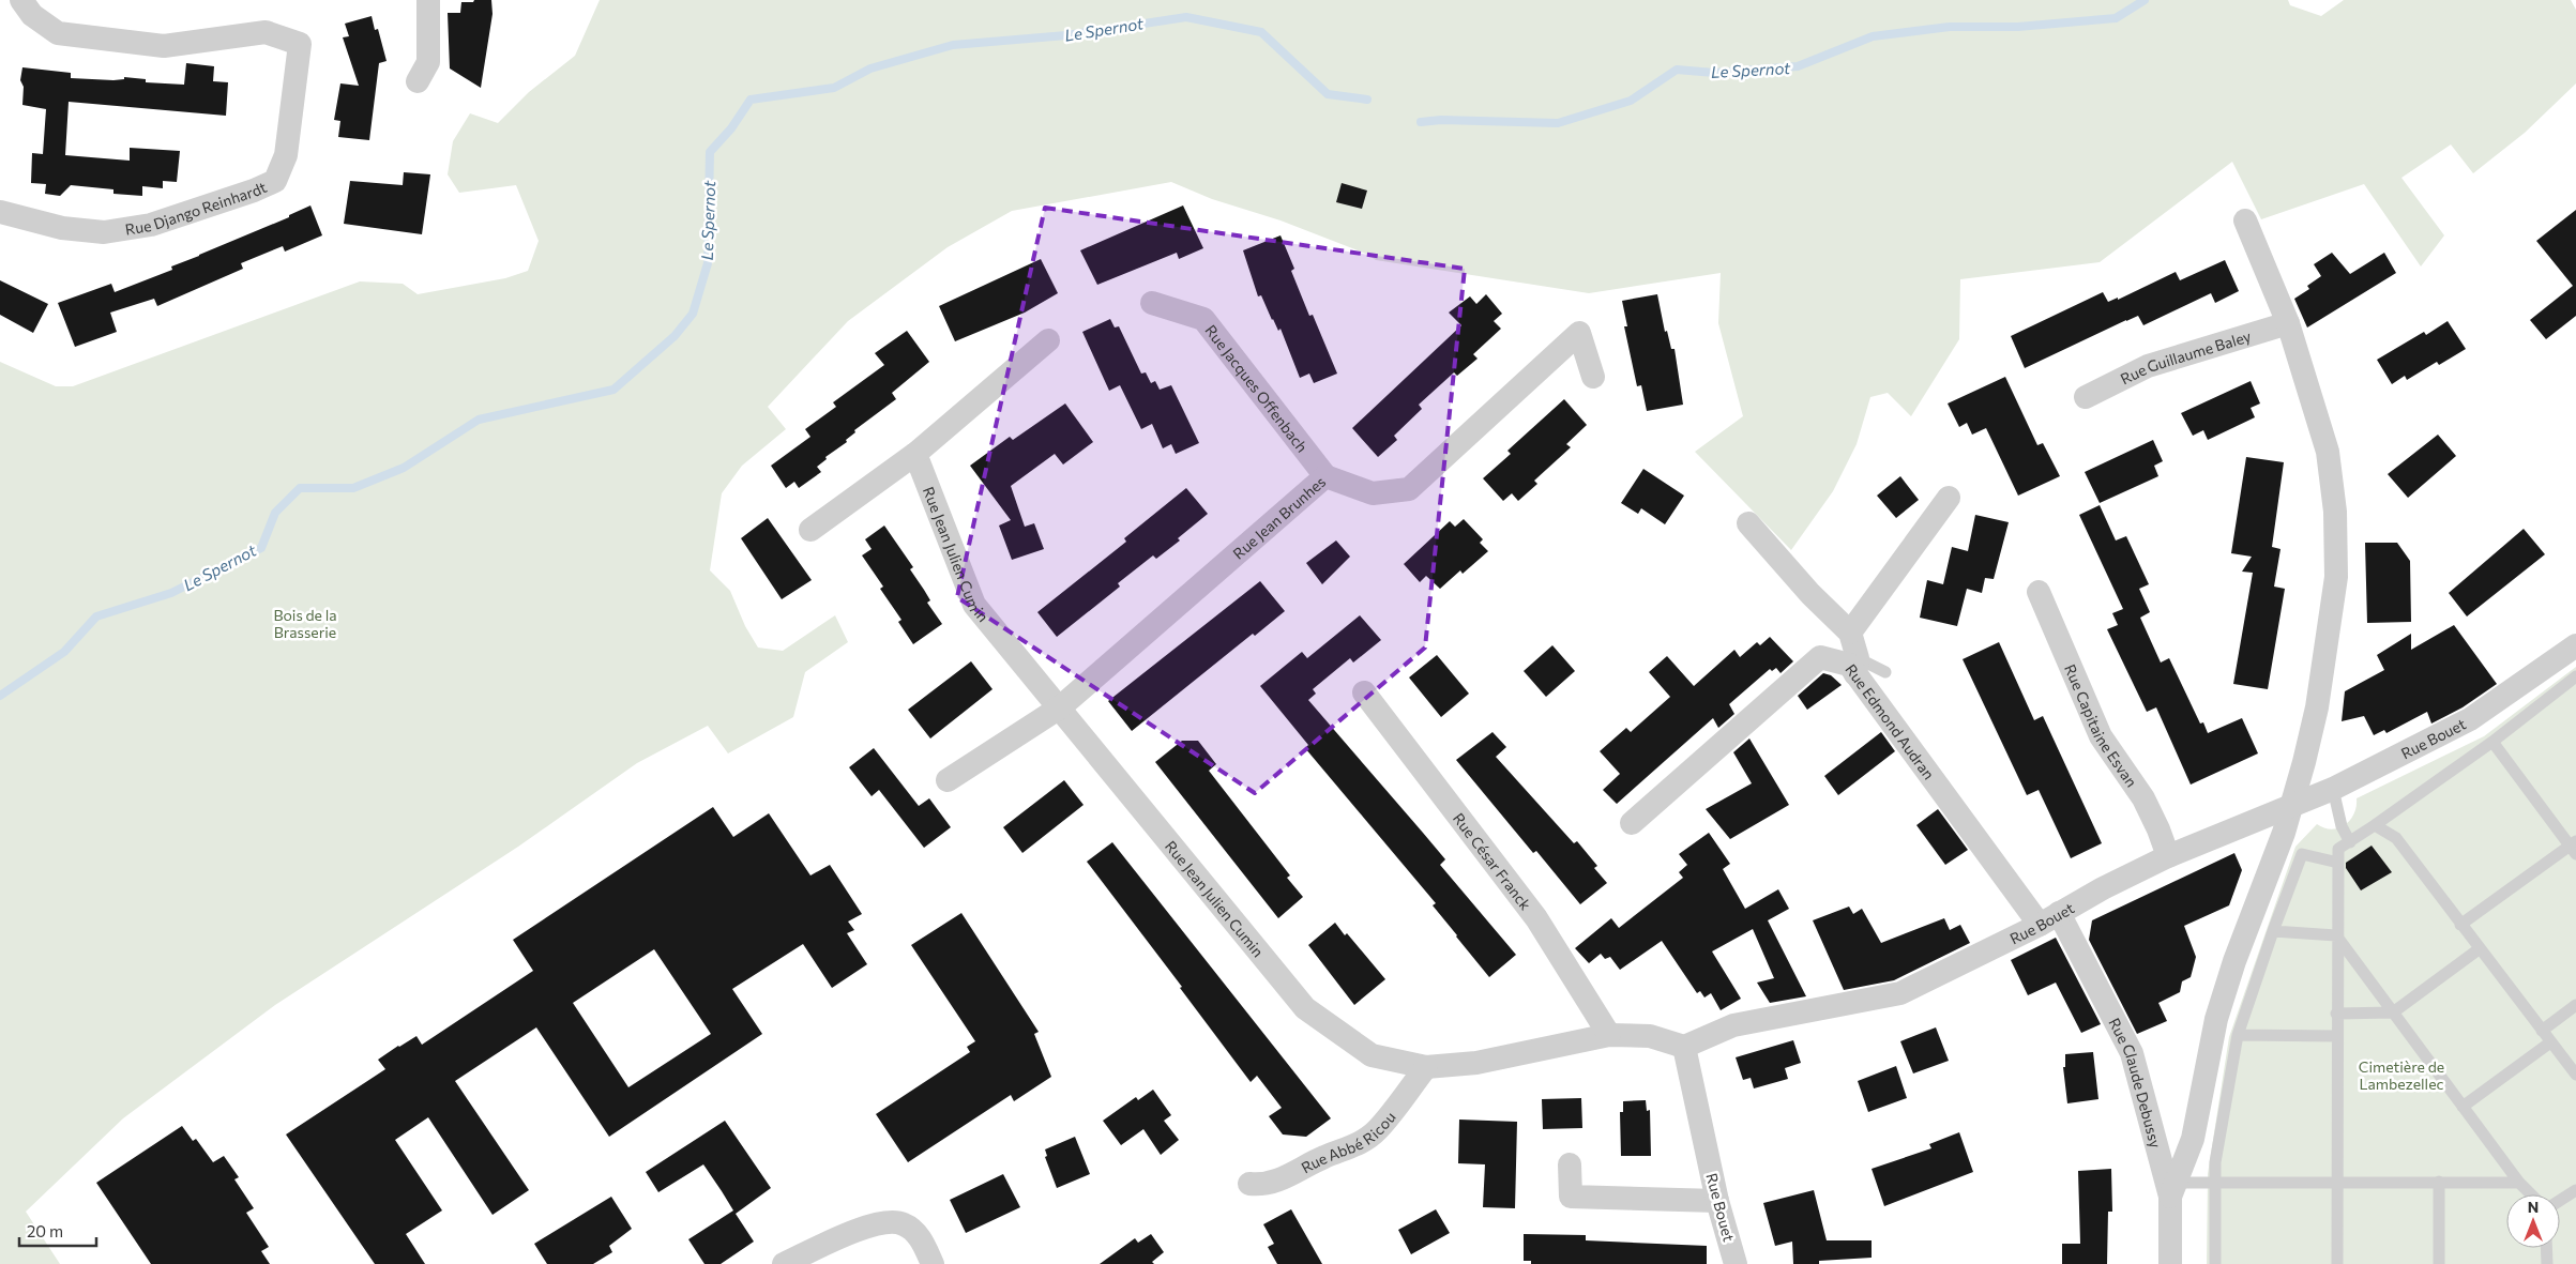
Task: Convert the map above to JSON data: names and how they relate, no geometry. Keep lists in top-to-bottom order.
{
  "streets": {
    "street": [
      "Rue Django Reinhardt",
      "Rue Guillaume Baley",
      "Rue Jacques Offenbach",
      "Rue Jean Brunhes",
      "Rue Jean Julien Cumin",
      "Rue Edmond Audran",
      "Rue Capitaine Esvan",
      "Rue Bouet",
      "Rue César Franck",
      "Rue Claude Debussy",
      "Rue Abbé Ricou"
    ]
  },
  "crossings": [
    ["Rue Jacques Offenbach", "Rue Jean Brunhes"],
    ["Rue Jean Brunhes", "Rue Jean Julien Cumin"],
    ["Rue Jean Julien Cumin", "Rue Bouet"],
    ["Rue Jean Julien Cumin", "Rue César Franck"],
    ["Rue Jean Julien Cumin", "Rue Abbé Ricou"],
    ["Rue Edmond Audran", "Rue Bouet"],
    ["Rue Edmond Audran", "Rue Claude Debussy"],
    ["Rue Capitaine Esvan", "Rue Bouet"],
    ["Rue Bouet", "Rue Claude Debussy"]
  ],
  "water": ["Le Spernot"],
  "parks": ["Bois de la Brasserie", "Cimetière de Lambezellec"],
  "scale_bar": "20 m",
  "north": "top"
}
